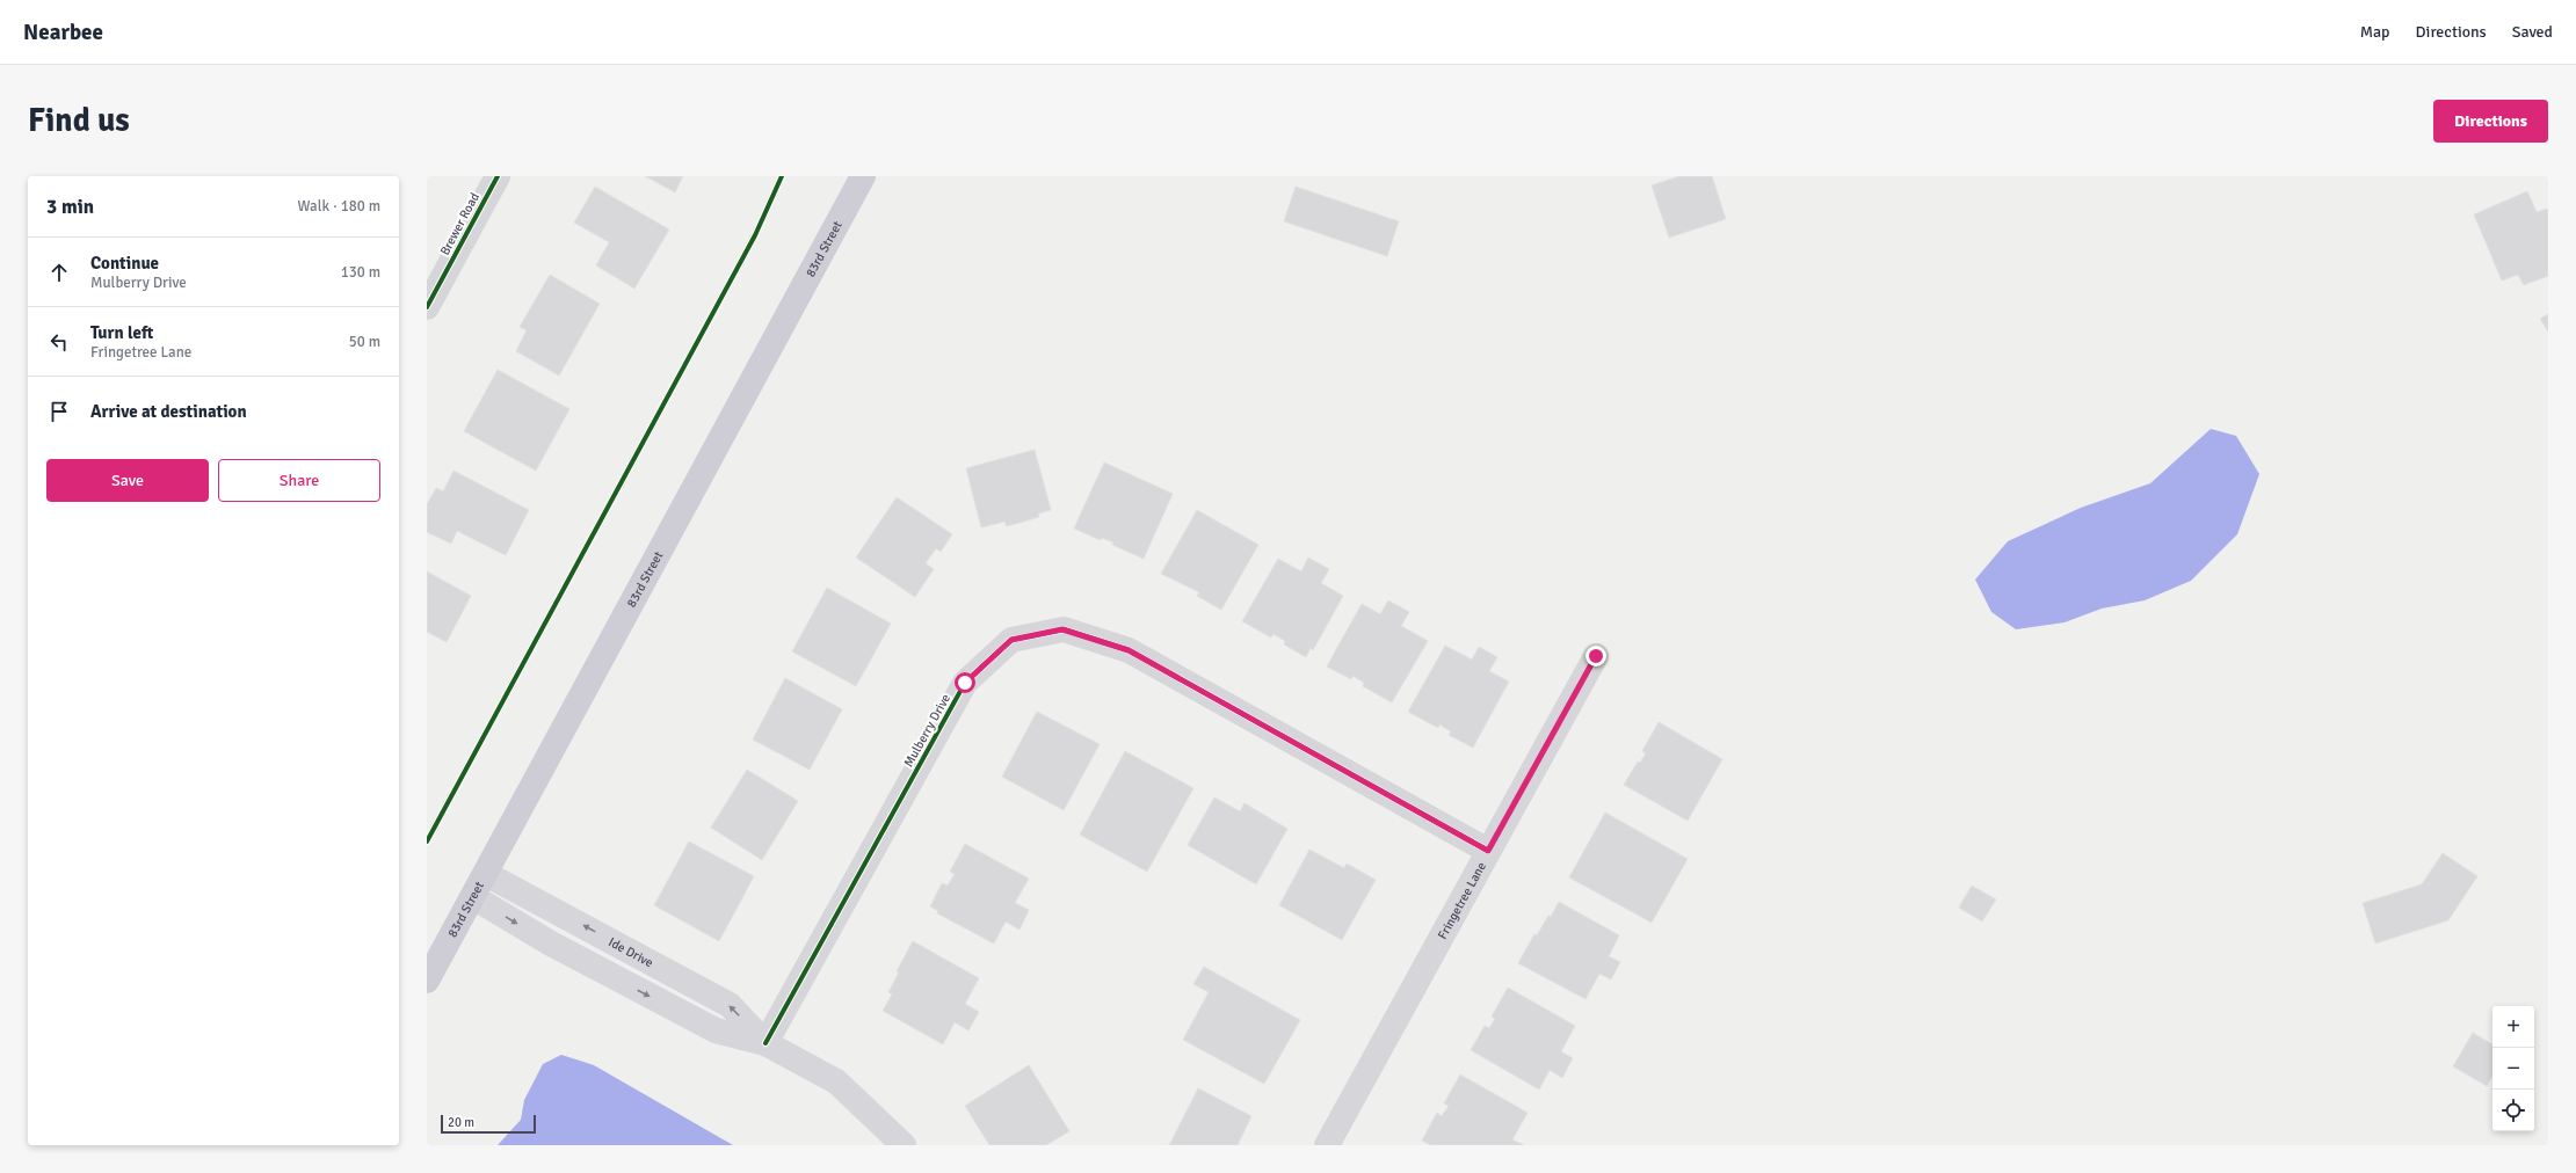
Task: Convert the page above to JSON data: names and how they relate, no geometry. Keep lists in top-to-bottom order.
{
  "streets": {
    "main road": ["83rd Street"],
    "street": [
      "Brewer Road",
      "Mulberry Drive",
      "Fringetree Lane",
      "Ide Drive"
    ]
  },
  "crossings": [
    ["83rd Street", "Ide Drive"],
    ["Mulberry Drive", "Fringetree Lane"],
    ["Mulberry Drive", "Ide Drive"]
  ],
  "scale_bar": "20 m",
  "page": {
    "header": "Nearbee",
    "nav": ["Map", "Directions", "Saved"],
    "buttons": [
      "Directions",
      ["Save", "Share"]
    ],
    "title": "Find us",
    "heading": ["3 min", "Walk · 180 m"],
    "list": [
      ["Continue", "Mulberry Drive", "130 m"],
      ["Turn left", "Fringetree Lane", "50 m"],
      "Arrive at destination"
    ],
    "map_buttons": ["+", "−"],
    "scale": "20 m"
  }
}
